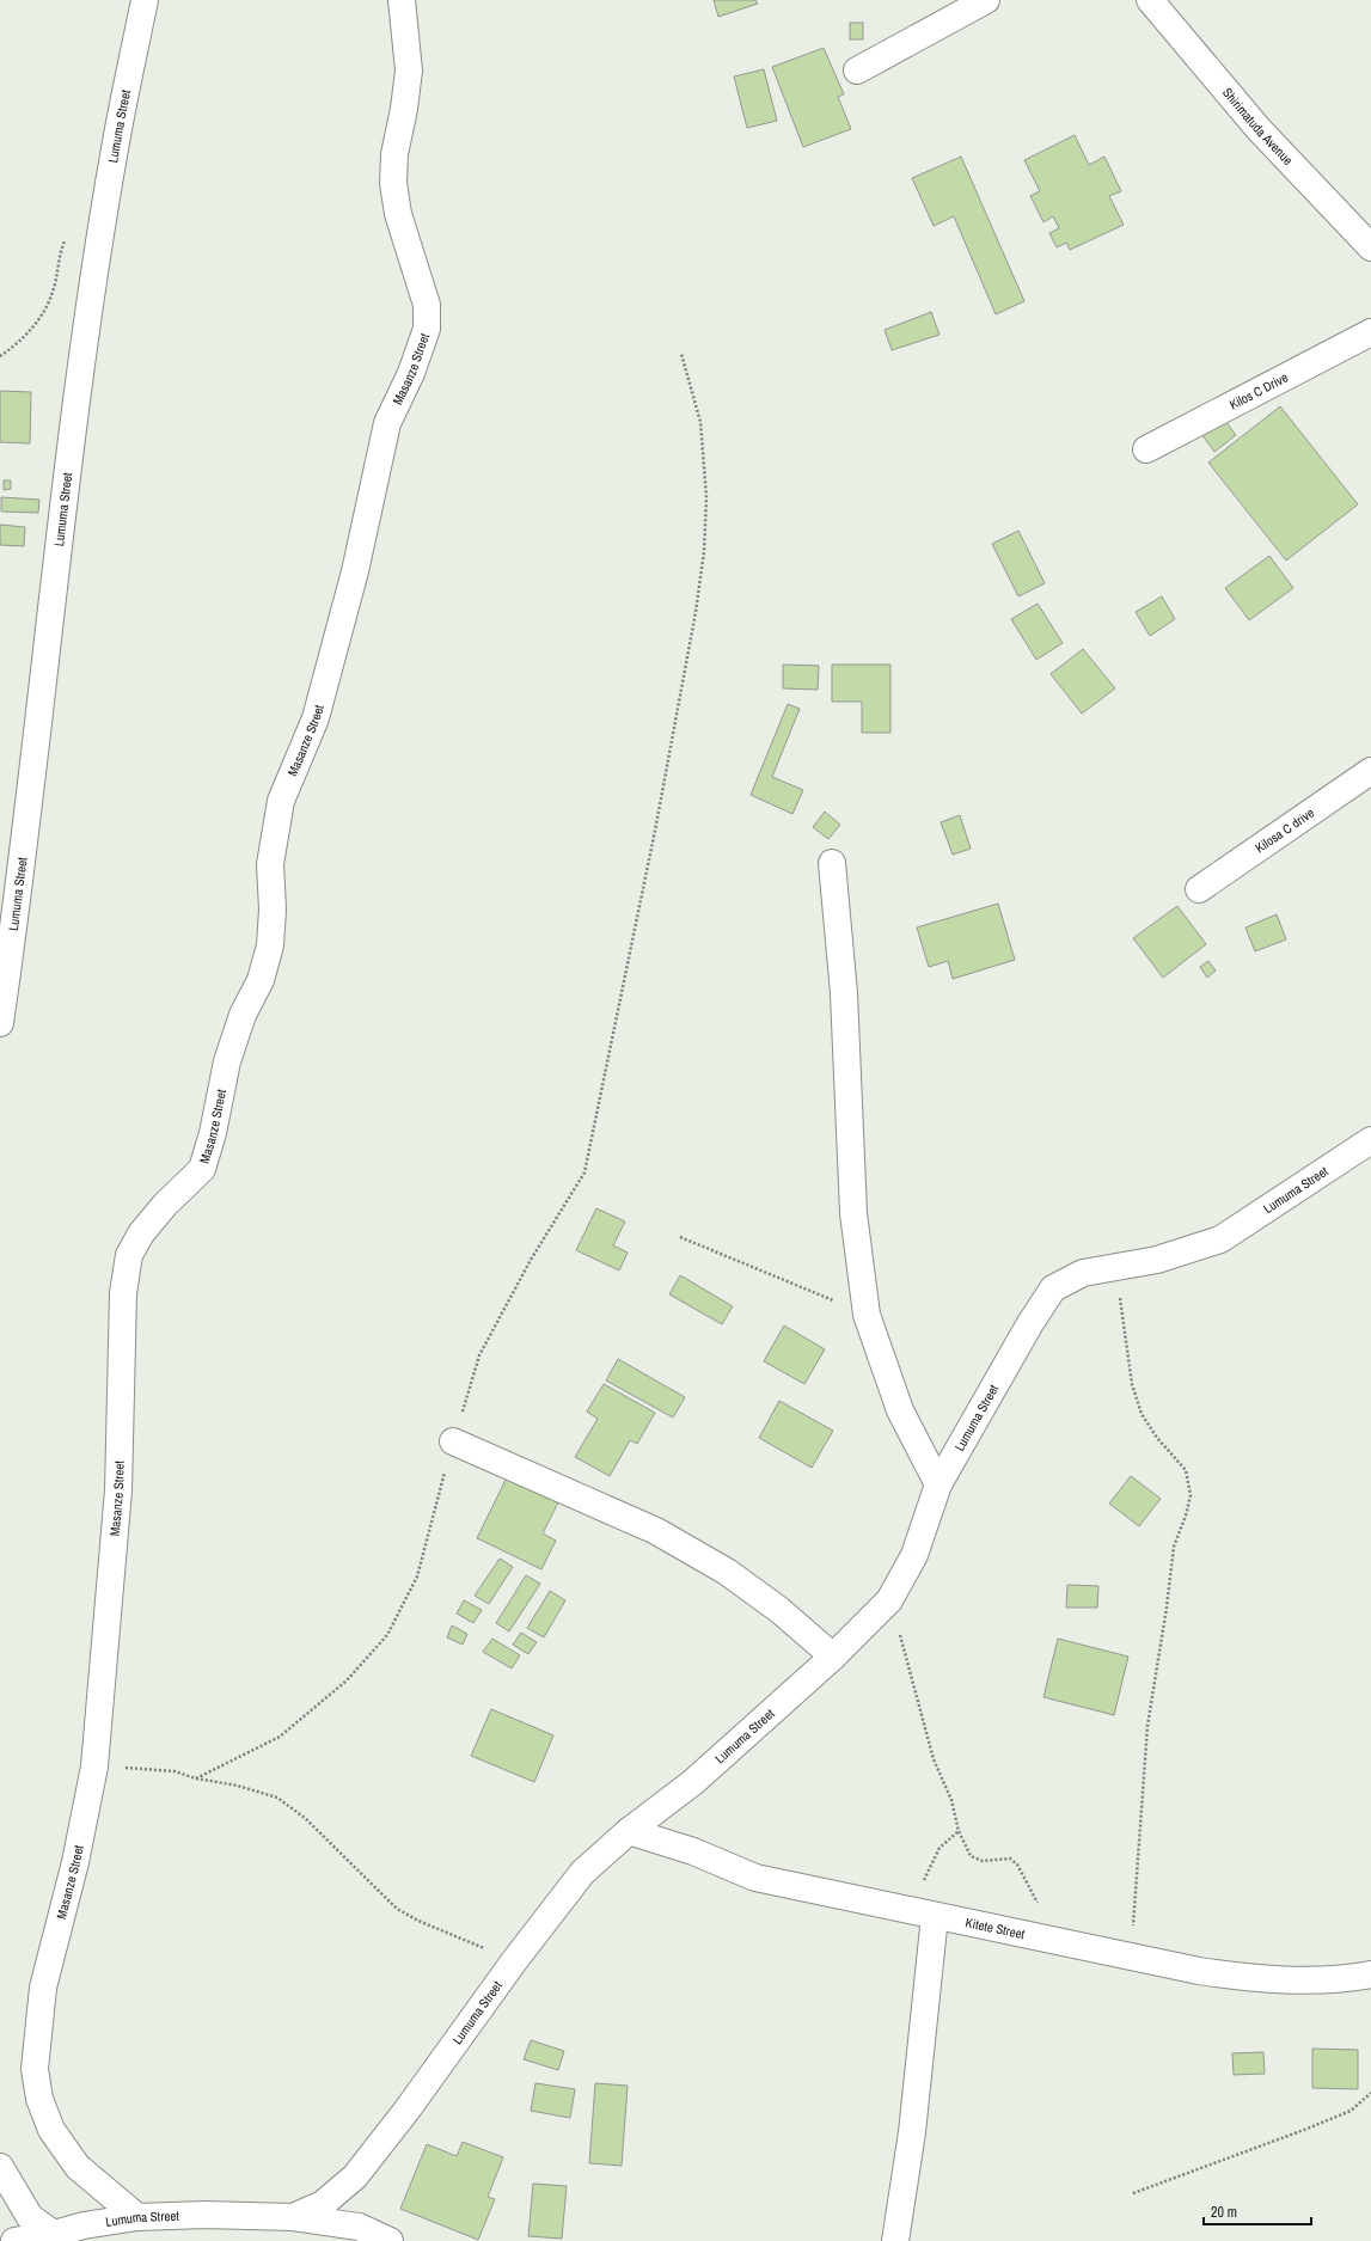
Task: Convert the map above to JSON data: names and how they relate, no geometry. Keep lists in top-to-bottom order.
{
  "streets": {
    "street": [
      "Lumuma Street",
      "Shirimatuda Avenue",
      "Masanze Street",
      "Kilos C Drive",
      "Kilosa C drive",
      "Kitete Street"
    ]
  },
  "crossings": [
    ["Lumuma Street", "Masanze Street"],
    ["Lumuma Street", "Kitete Street"]
  ],
  "scale_bar": "20 m"
}
